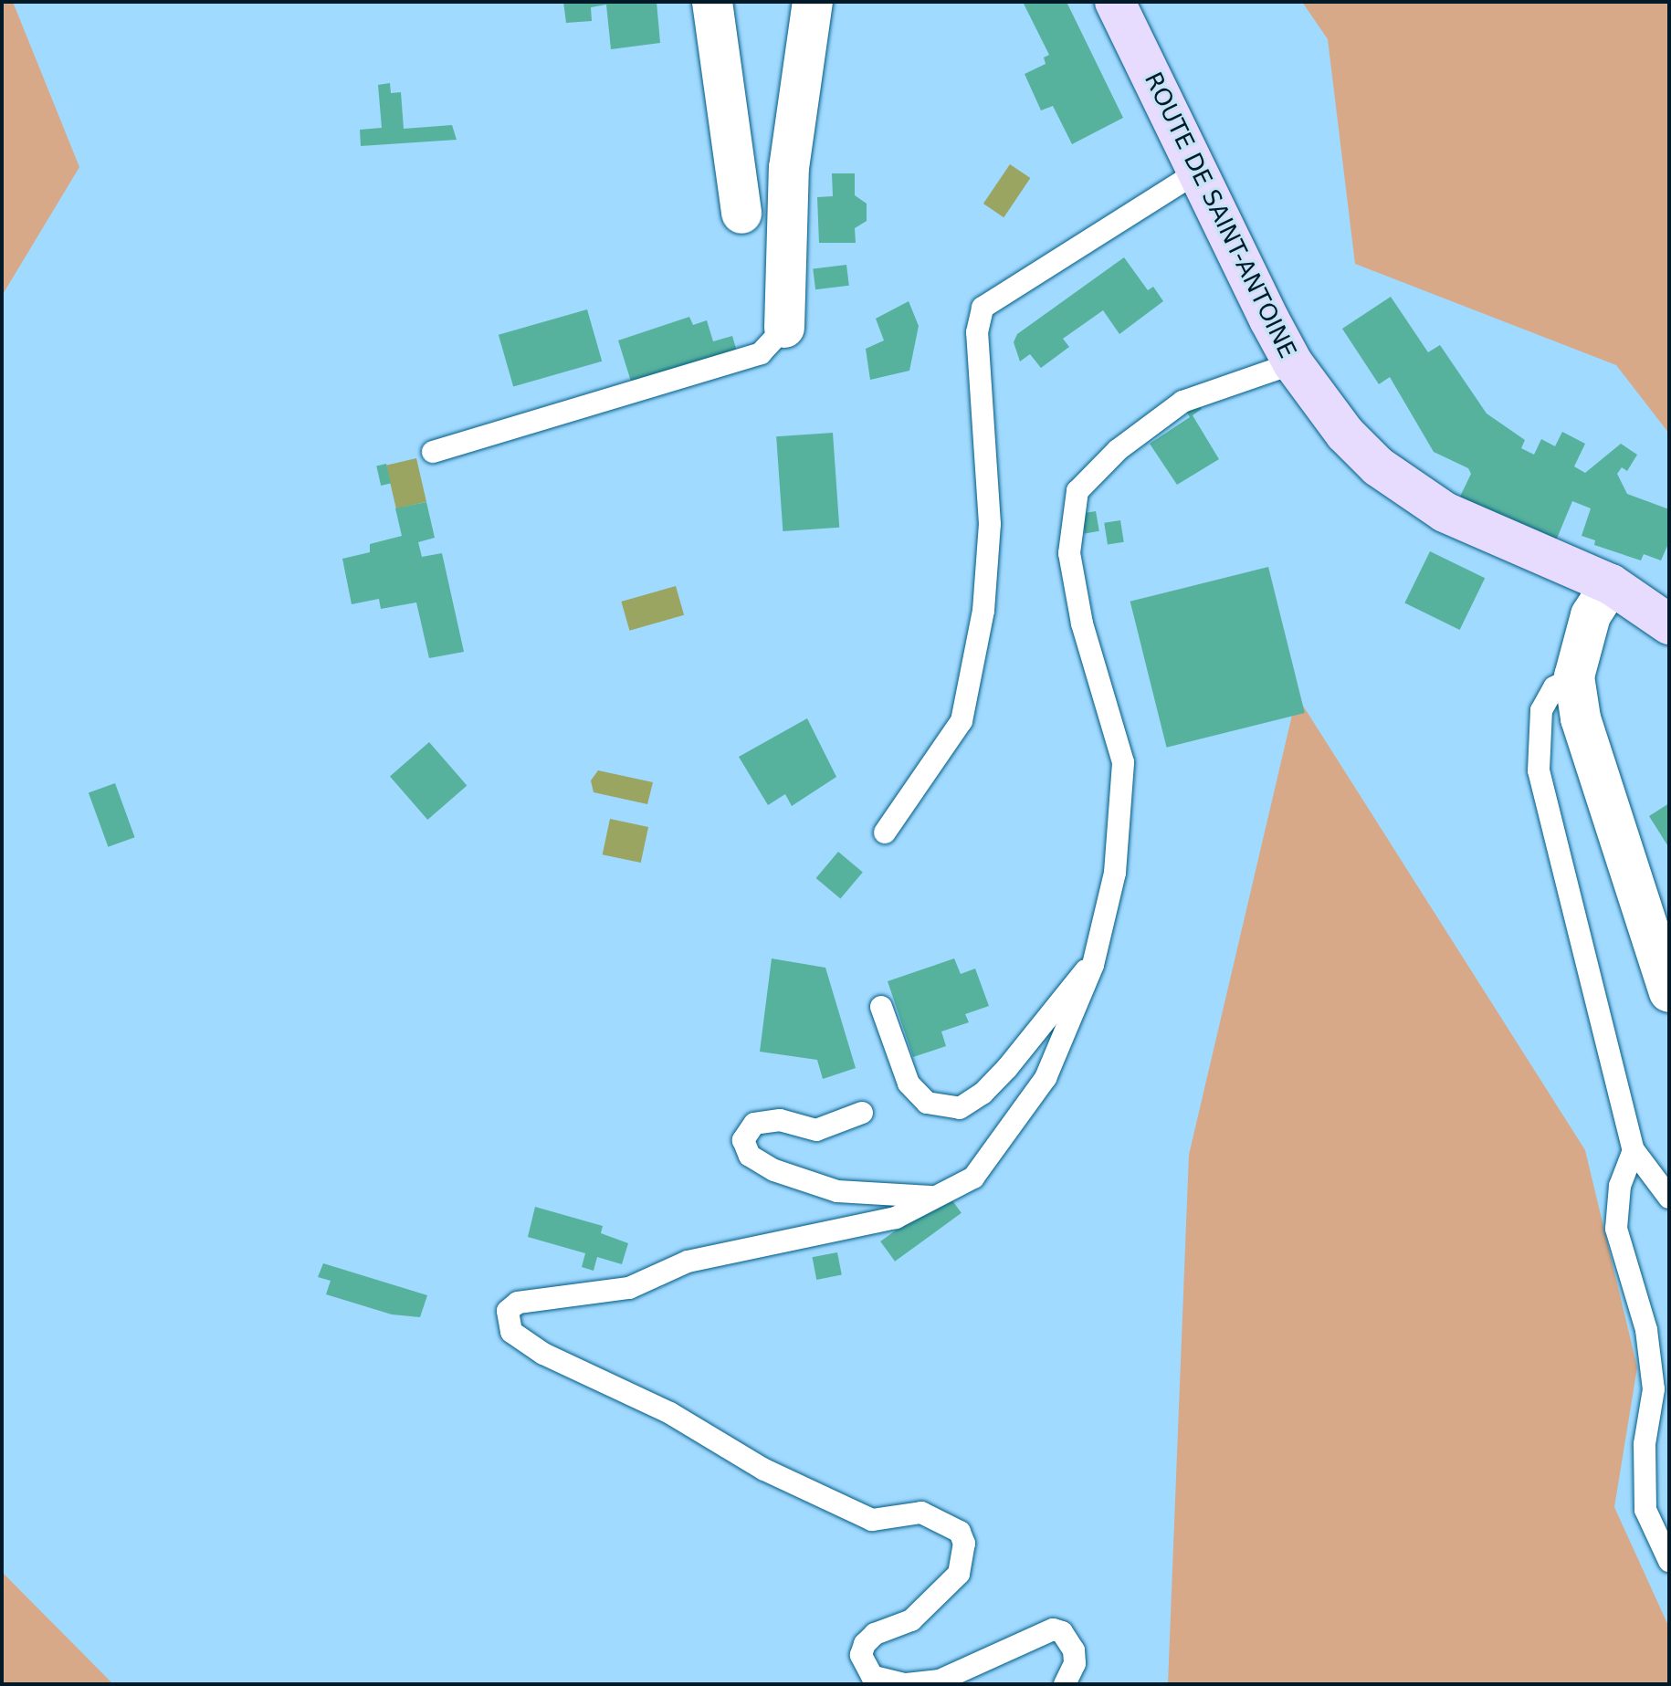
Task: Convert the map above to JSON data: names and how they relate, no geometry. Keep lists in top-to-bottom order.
{
  "streets": {
    "street": ["ROUTE DE SAINT-ANTOINE"]
  }
}
